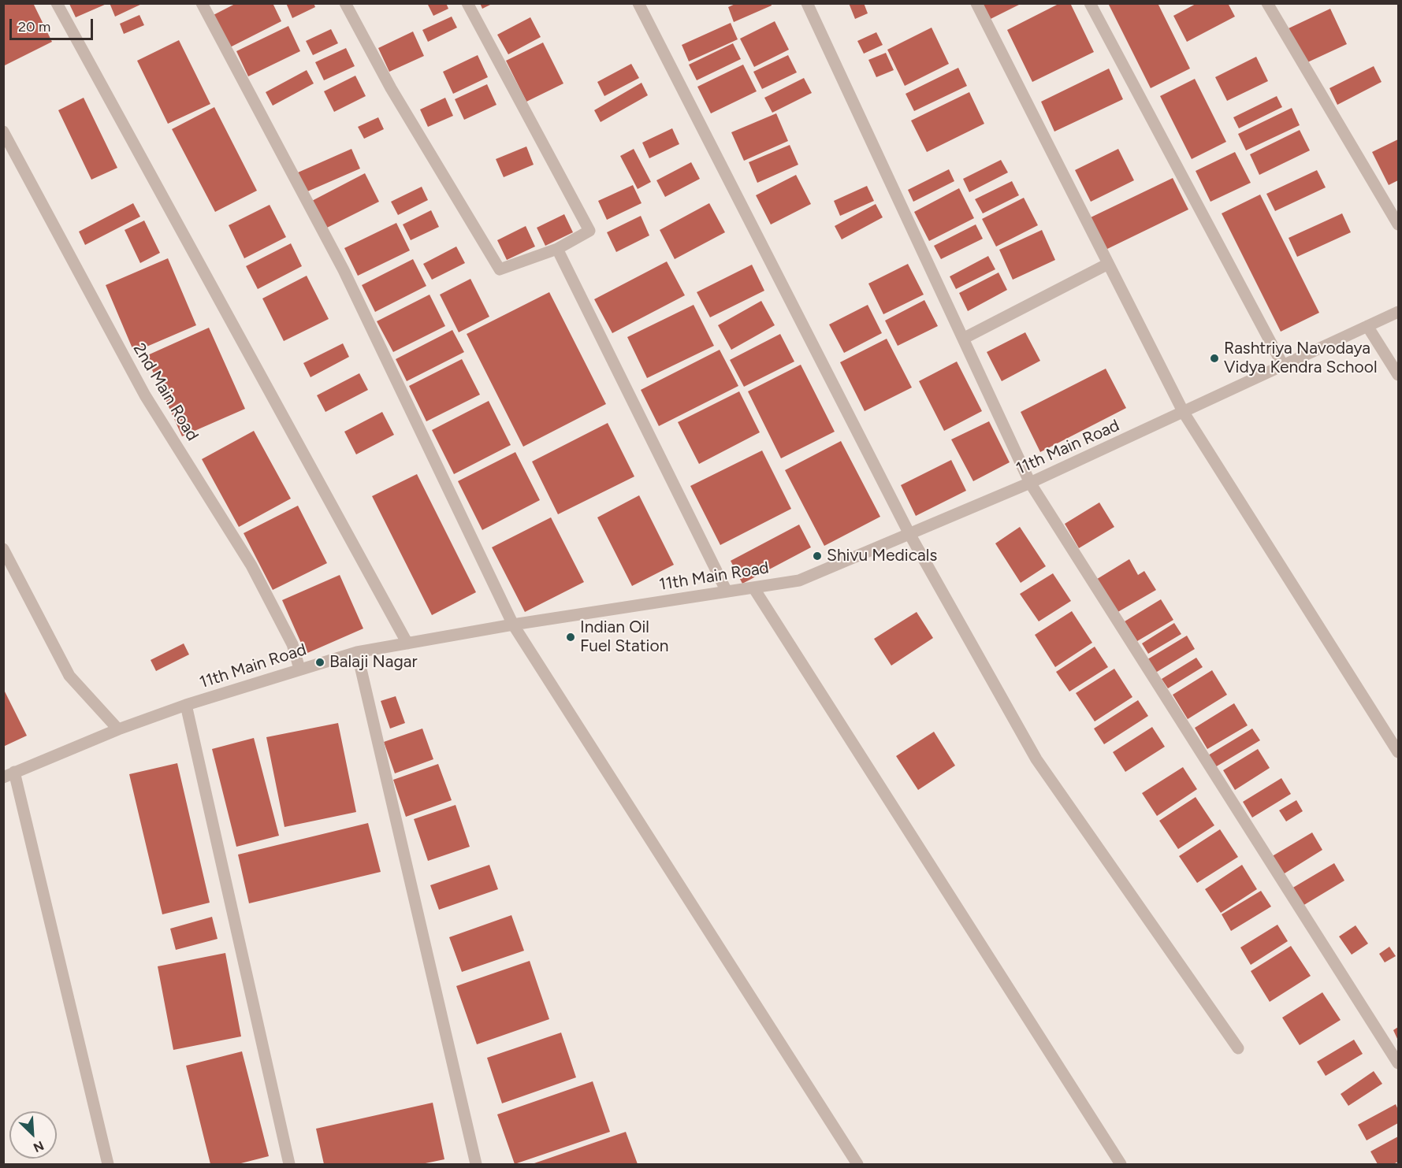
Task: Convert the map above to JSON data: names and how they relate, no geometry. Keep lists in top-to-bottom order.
{
  "streets": {
    "street": ["2nd Main Road", "11th Main Road"]
  },
  "crossings": [
    ["2nd Main Road", "11th Main Road"]
  ],
  "places": [
    "Rashtriya Navodaya Vidya Kendra School",
    "Shivu Medicals",
    "Indian Oil Fuel Station",
    "Balaji Nagar"
  ],
  "scale_bar": "20 m",
  "north": "bottom right"
}
